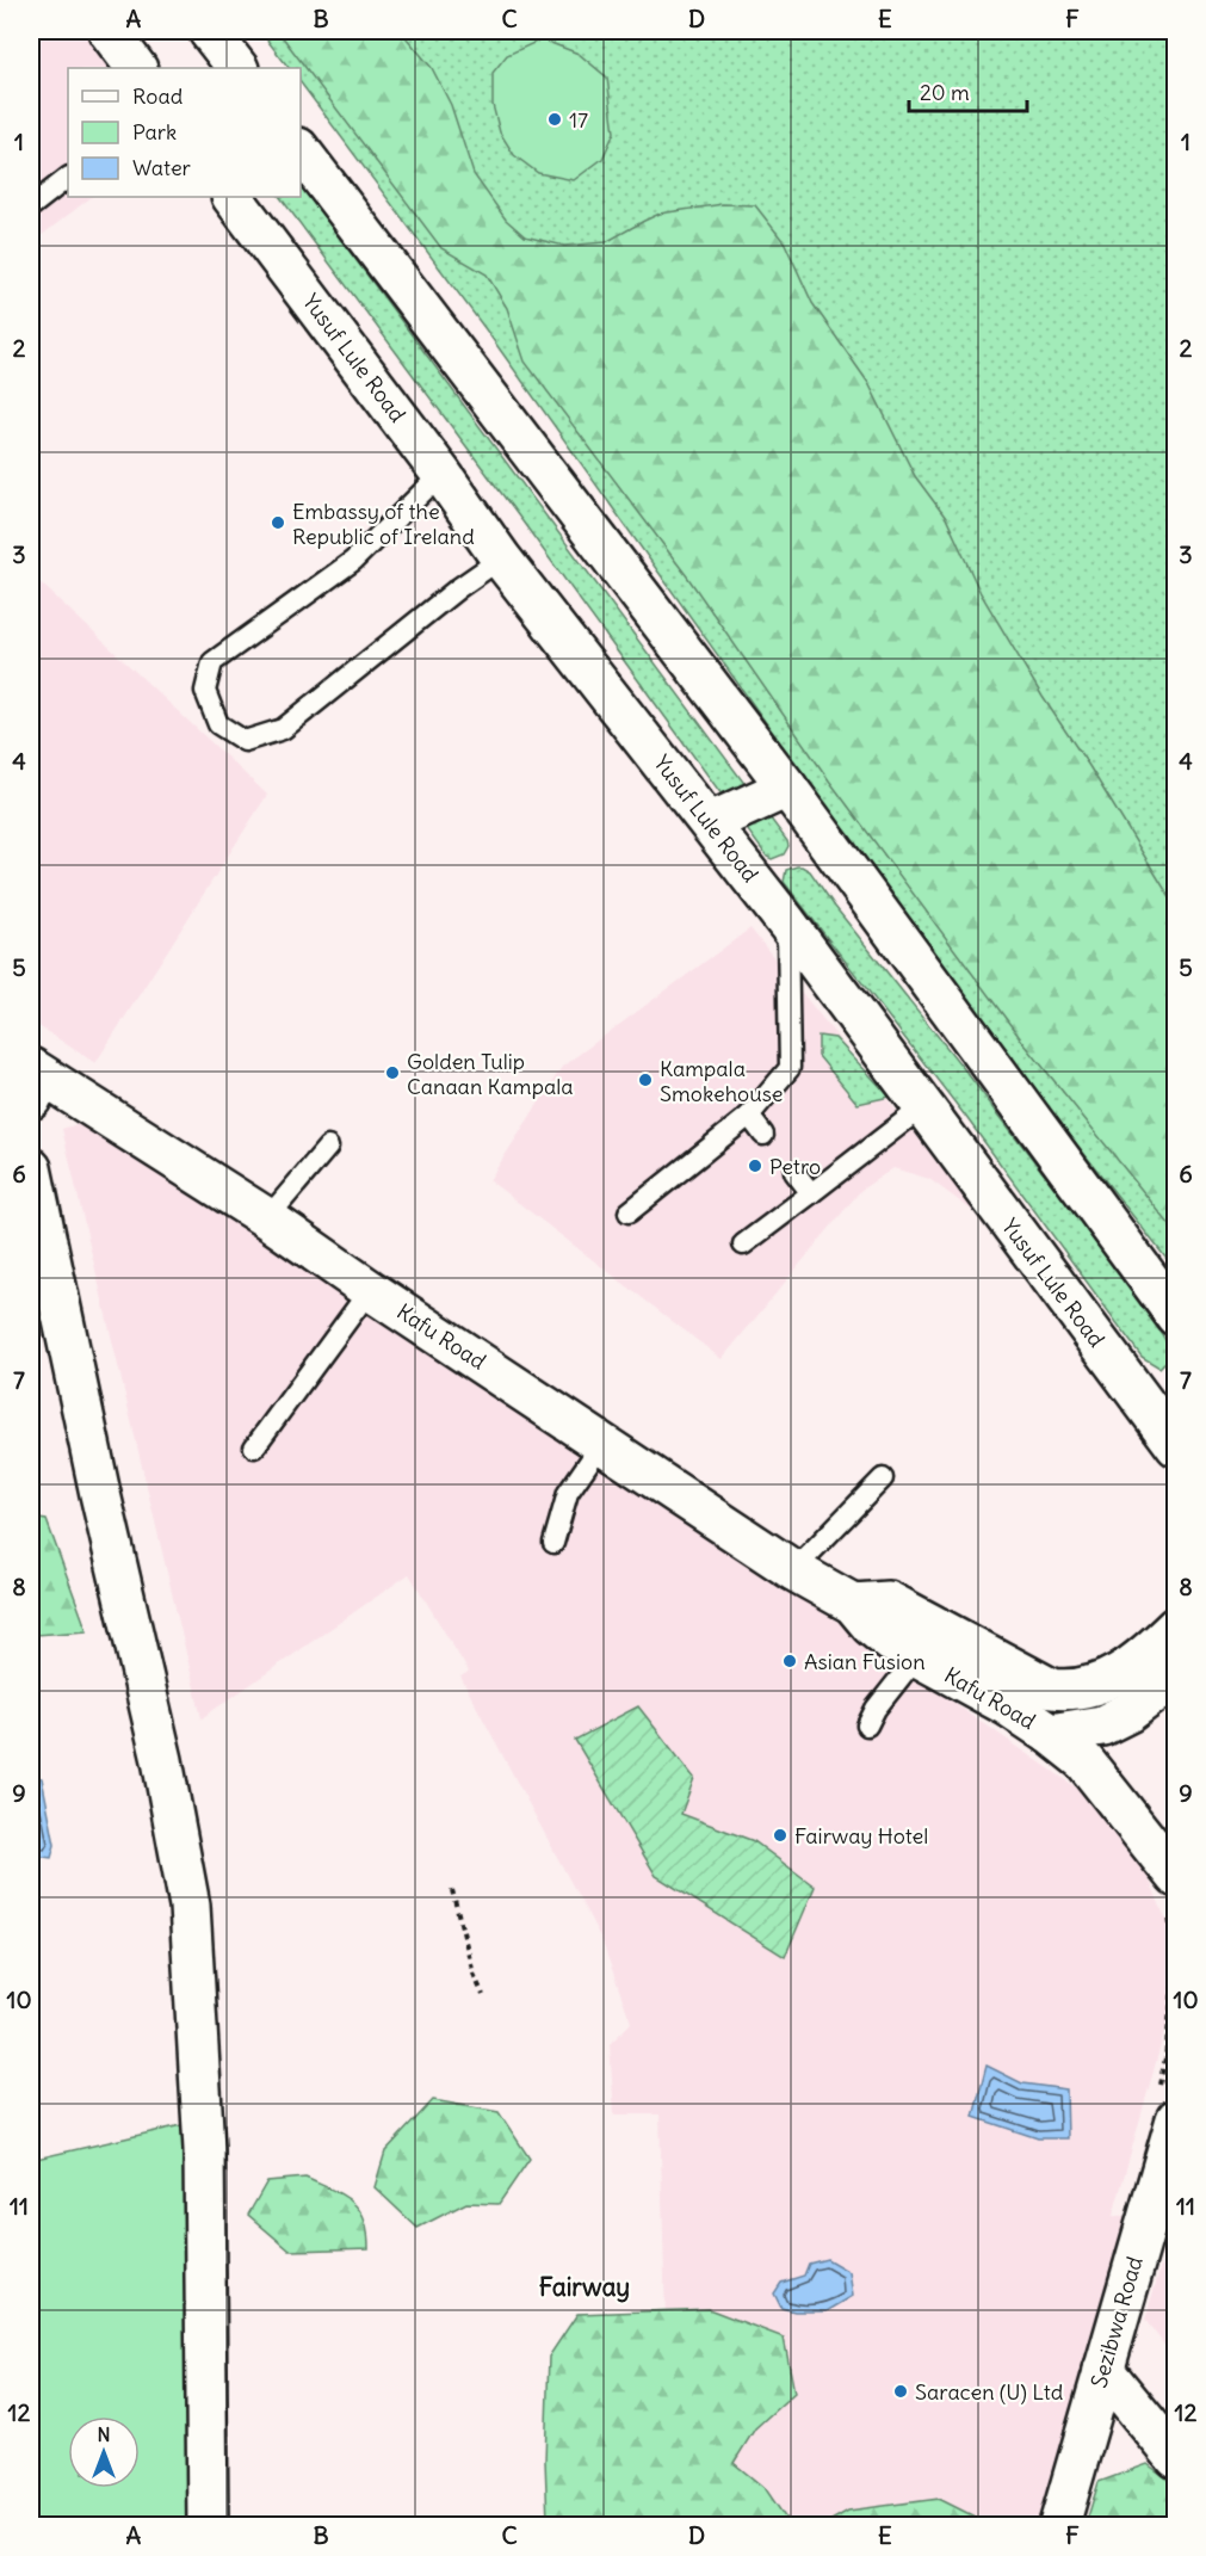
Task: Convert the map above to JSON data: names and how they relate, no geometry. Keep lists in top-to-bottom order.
{
  "streets": {
    "main road": ["Yusuf Lule Road", "Kafu Road", "Sezibwa Road"]
  },
  "districts": ["Fairway"],
  "places": [
    "17",
    "Embassy of the Republic of Ireland",
    "Golden Tulip Canaan Kampala",
    "Kampala Smokehouse",
    "Petro",
    "Asian Fusion",
    "Fairway Hotel",
    "Saracen (U) Ltd"
  ],
  "legend": ["Road", "Park", "Water"],
  "scale_bar": "20 m",
  "north": "top",
  "grid": {
    "columns": [
      "A",
      "B",
      "C",
      "D",
      "E",
      "F"
    ],
    "rows": [
      "1",
      "2",
      "3",
      "4",
      "5",
      "6",
      "7",
      "8",
      "9",
      "10",
      "11",
      "12"
    ]
  }
}
